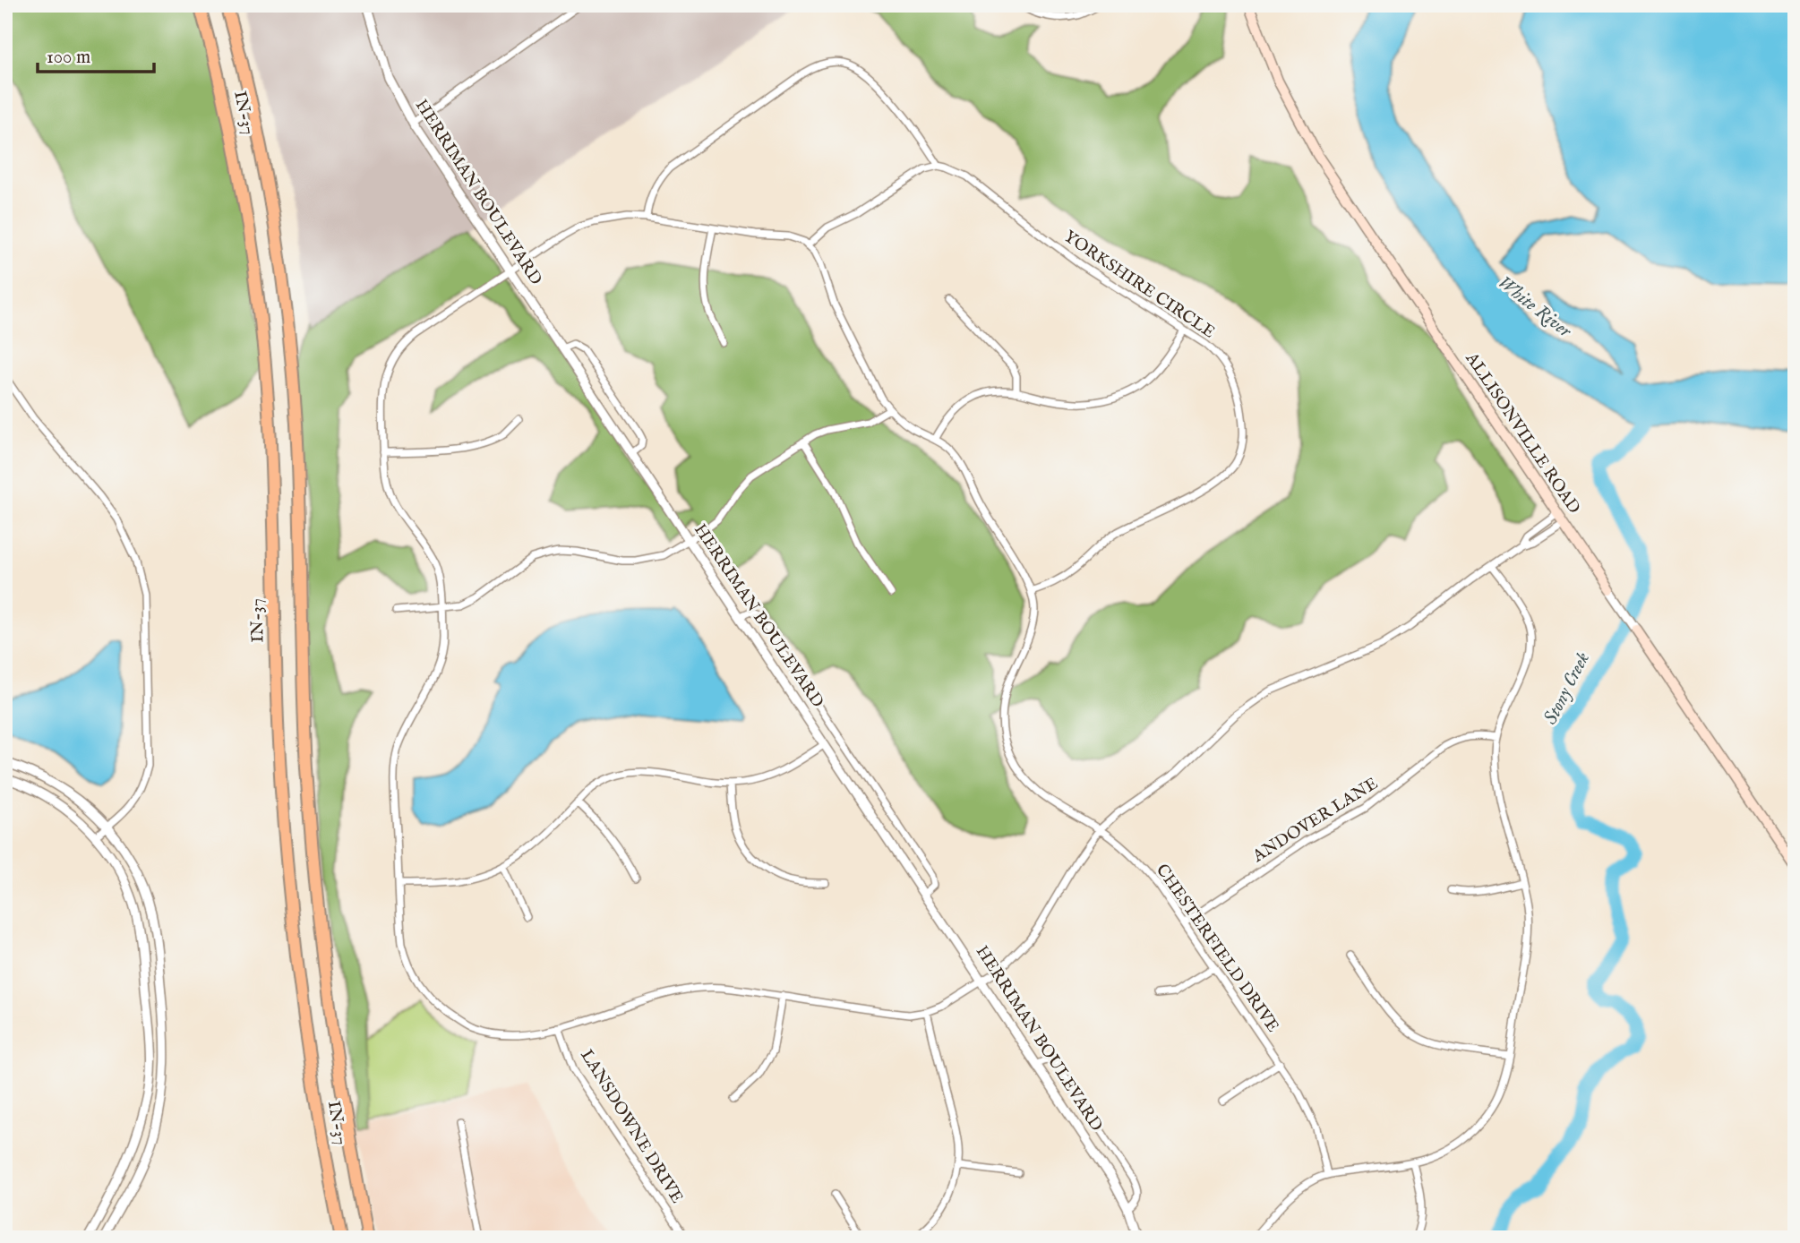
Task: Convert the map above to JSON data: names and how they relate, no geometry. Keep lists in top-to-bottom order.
{
  "streets": {
    "highway": ["IN-37"],
    "main road": ["ALLISONVILLE ROAD"],
    "street": [
      "HERRIMAN BOULEVARD",
      "YORKSHIRE CIRCLE",
      "ANDOVER LANE",
      "CHESTERFIELD DRIVE",
      "LANSDOWNE DRIVE"
    ]
  },
  "crossings": [
    ["YORKSHIRE CIRCLE", "CHESTERFIELD DRIVE"],
    ["ANDOVER LANE", "CHESTERFIELD DRIVE"]
  ],
  "water": ["White River", "Stony Creek"],
  "scale_bar": "100 m"
}
